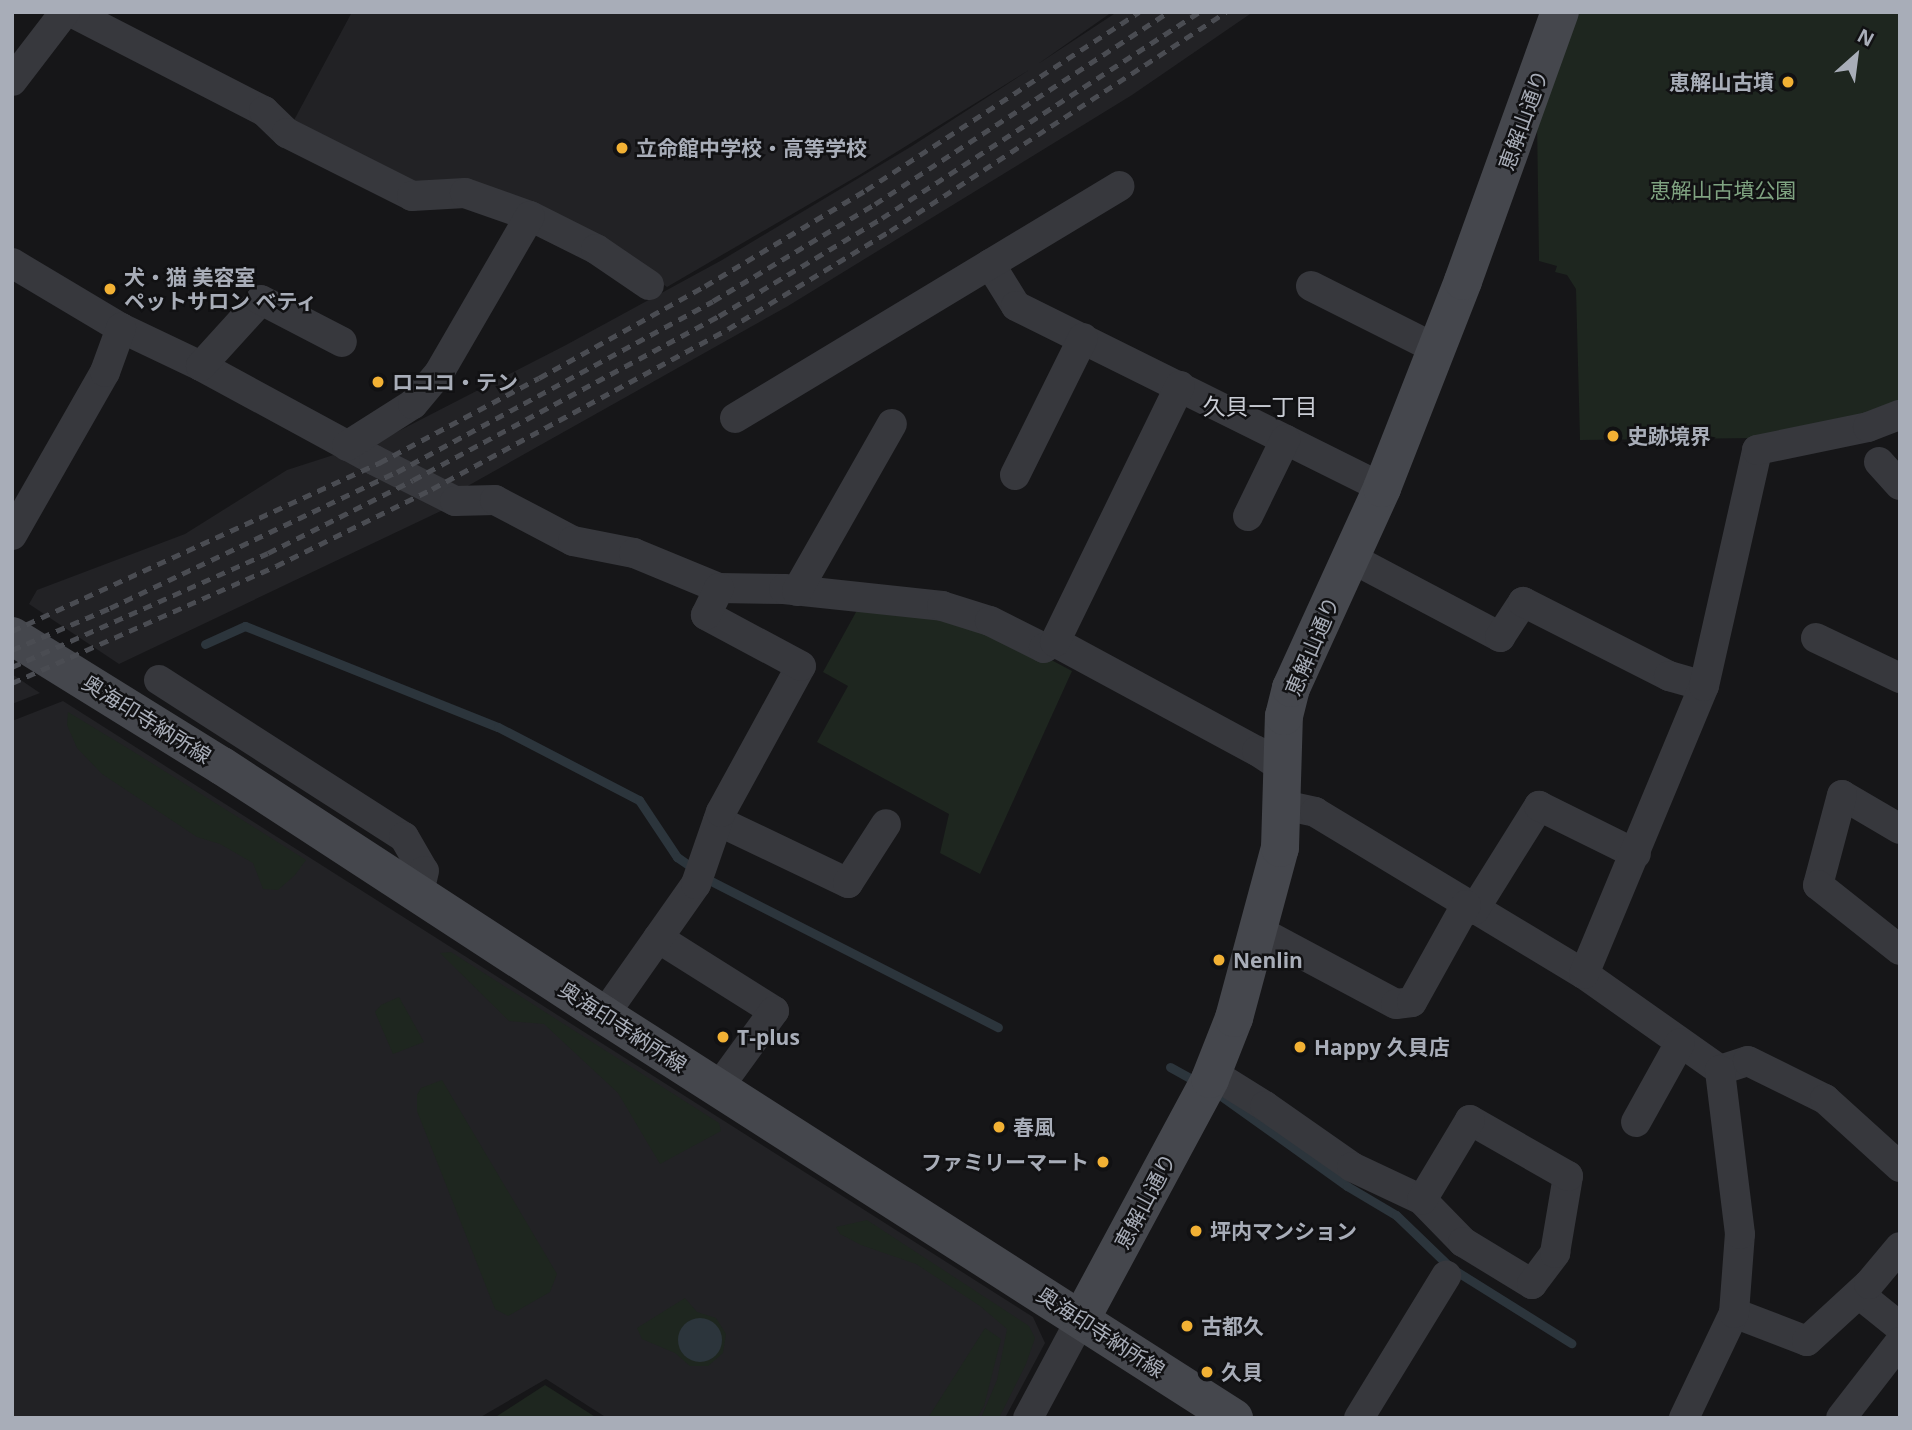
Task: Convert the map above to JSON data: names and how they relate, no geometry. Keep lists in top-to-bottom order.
{
  "streets": {
    "main road": ["恵解山通り", "奥海印寺納所線"]
  },
  "crossings": [
    ["恵解山通り", "奥海印寺納所線"]
  ],
  "districts": ["久貝一丁目"],
  "parks": ["恵解山古墳公園"],
  "places": [
    "恵解山古墳",
    "立命館中学校・高等学校",
    "犬・猫 美容室 ペットサロン ベティ",
    "ロココ・テン",
    "史跡境界",
    "Nenlin",
    "T-plus",
    "Happy 久貝店",
    "春風",
    "ファミリーマート",
    "坪内マンション",
    "古都久",
    "久貝"
  ],
  "north": "top right"
}
